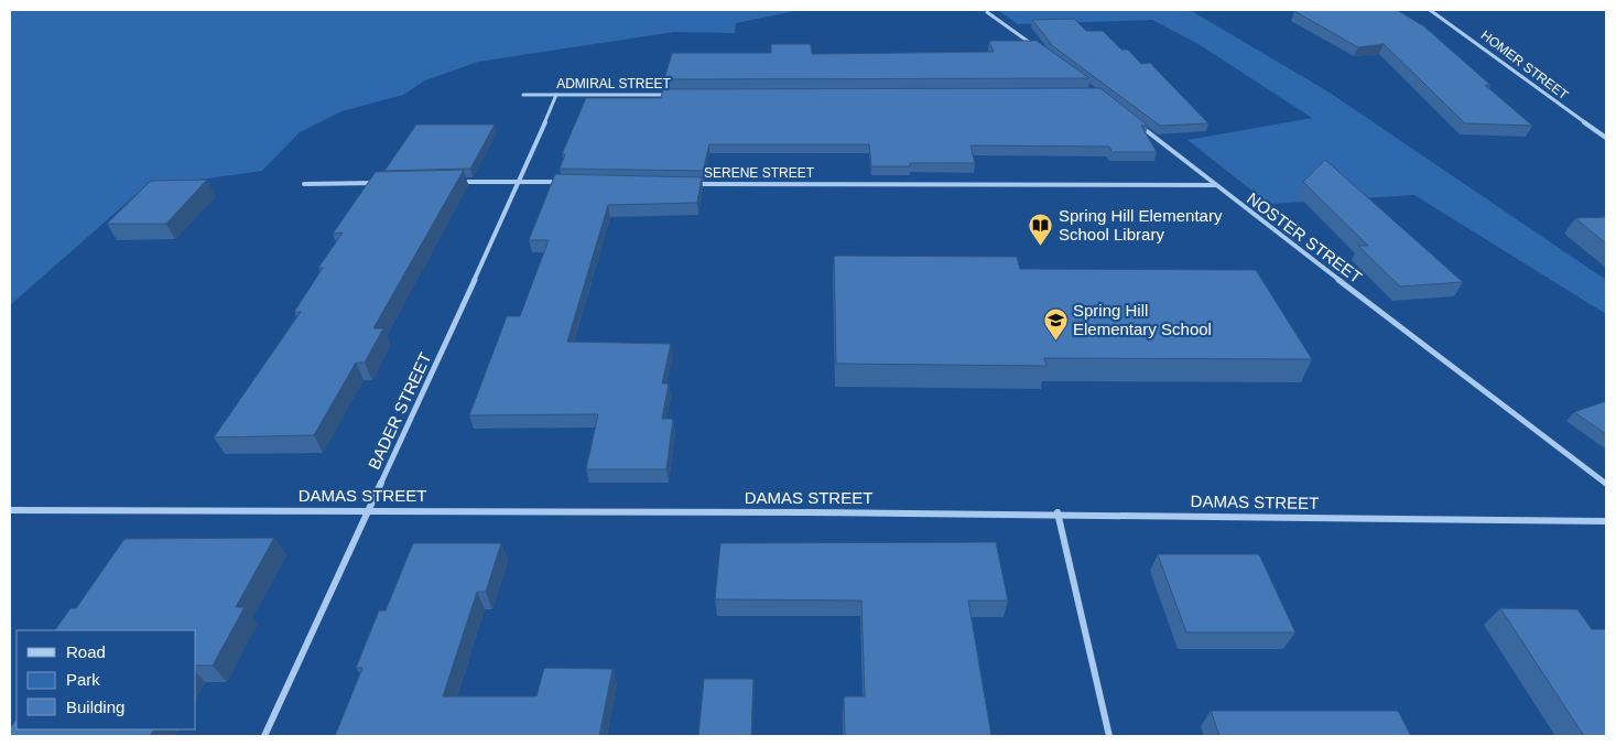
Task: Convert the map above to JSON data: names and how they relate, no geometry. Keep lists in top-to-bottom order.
{
  "streets": {
    "street": [
      "HOMER STREET",
      "ADMIRAL STREET",
      "SERENE STREET",
      "NOSTER STREET",
      "BADER STREET",
      "DAMAS STREET"
    ]
  },
  "crossings": [
    ["ADMIRAL STREET", "BADER STREET"],
    ["SERENE STREET", "NOSTER STREET"],
    ["BADER STREET", "DAMAS STREET"]
  ],
  "places": {
    "library": ["Spring Hill Elementary School Library"],
    "school or university": ["Spring Hill Elementary School"]
  },
  "legend": ["Road", "Park", "Building"]
}
